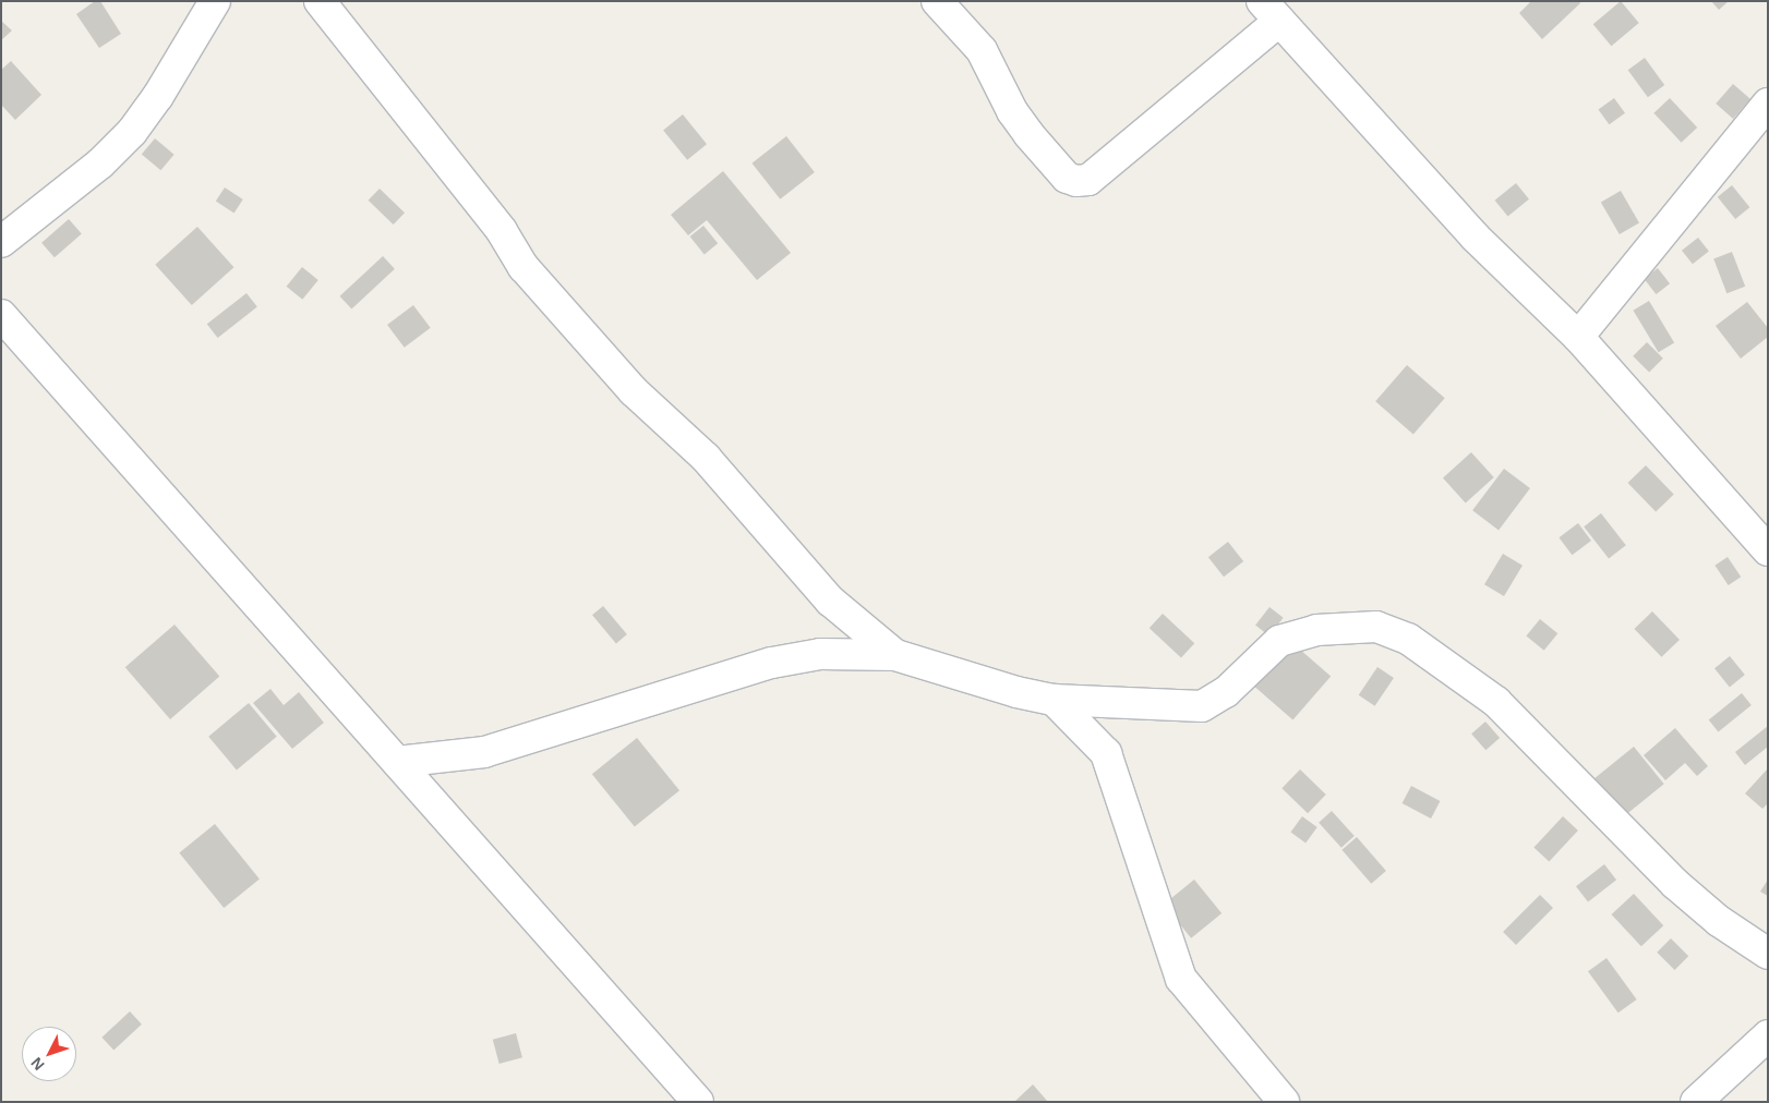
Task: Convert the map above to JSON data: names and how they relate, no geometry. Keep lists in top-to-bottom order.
{
  "north": "bottom left"
}
